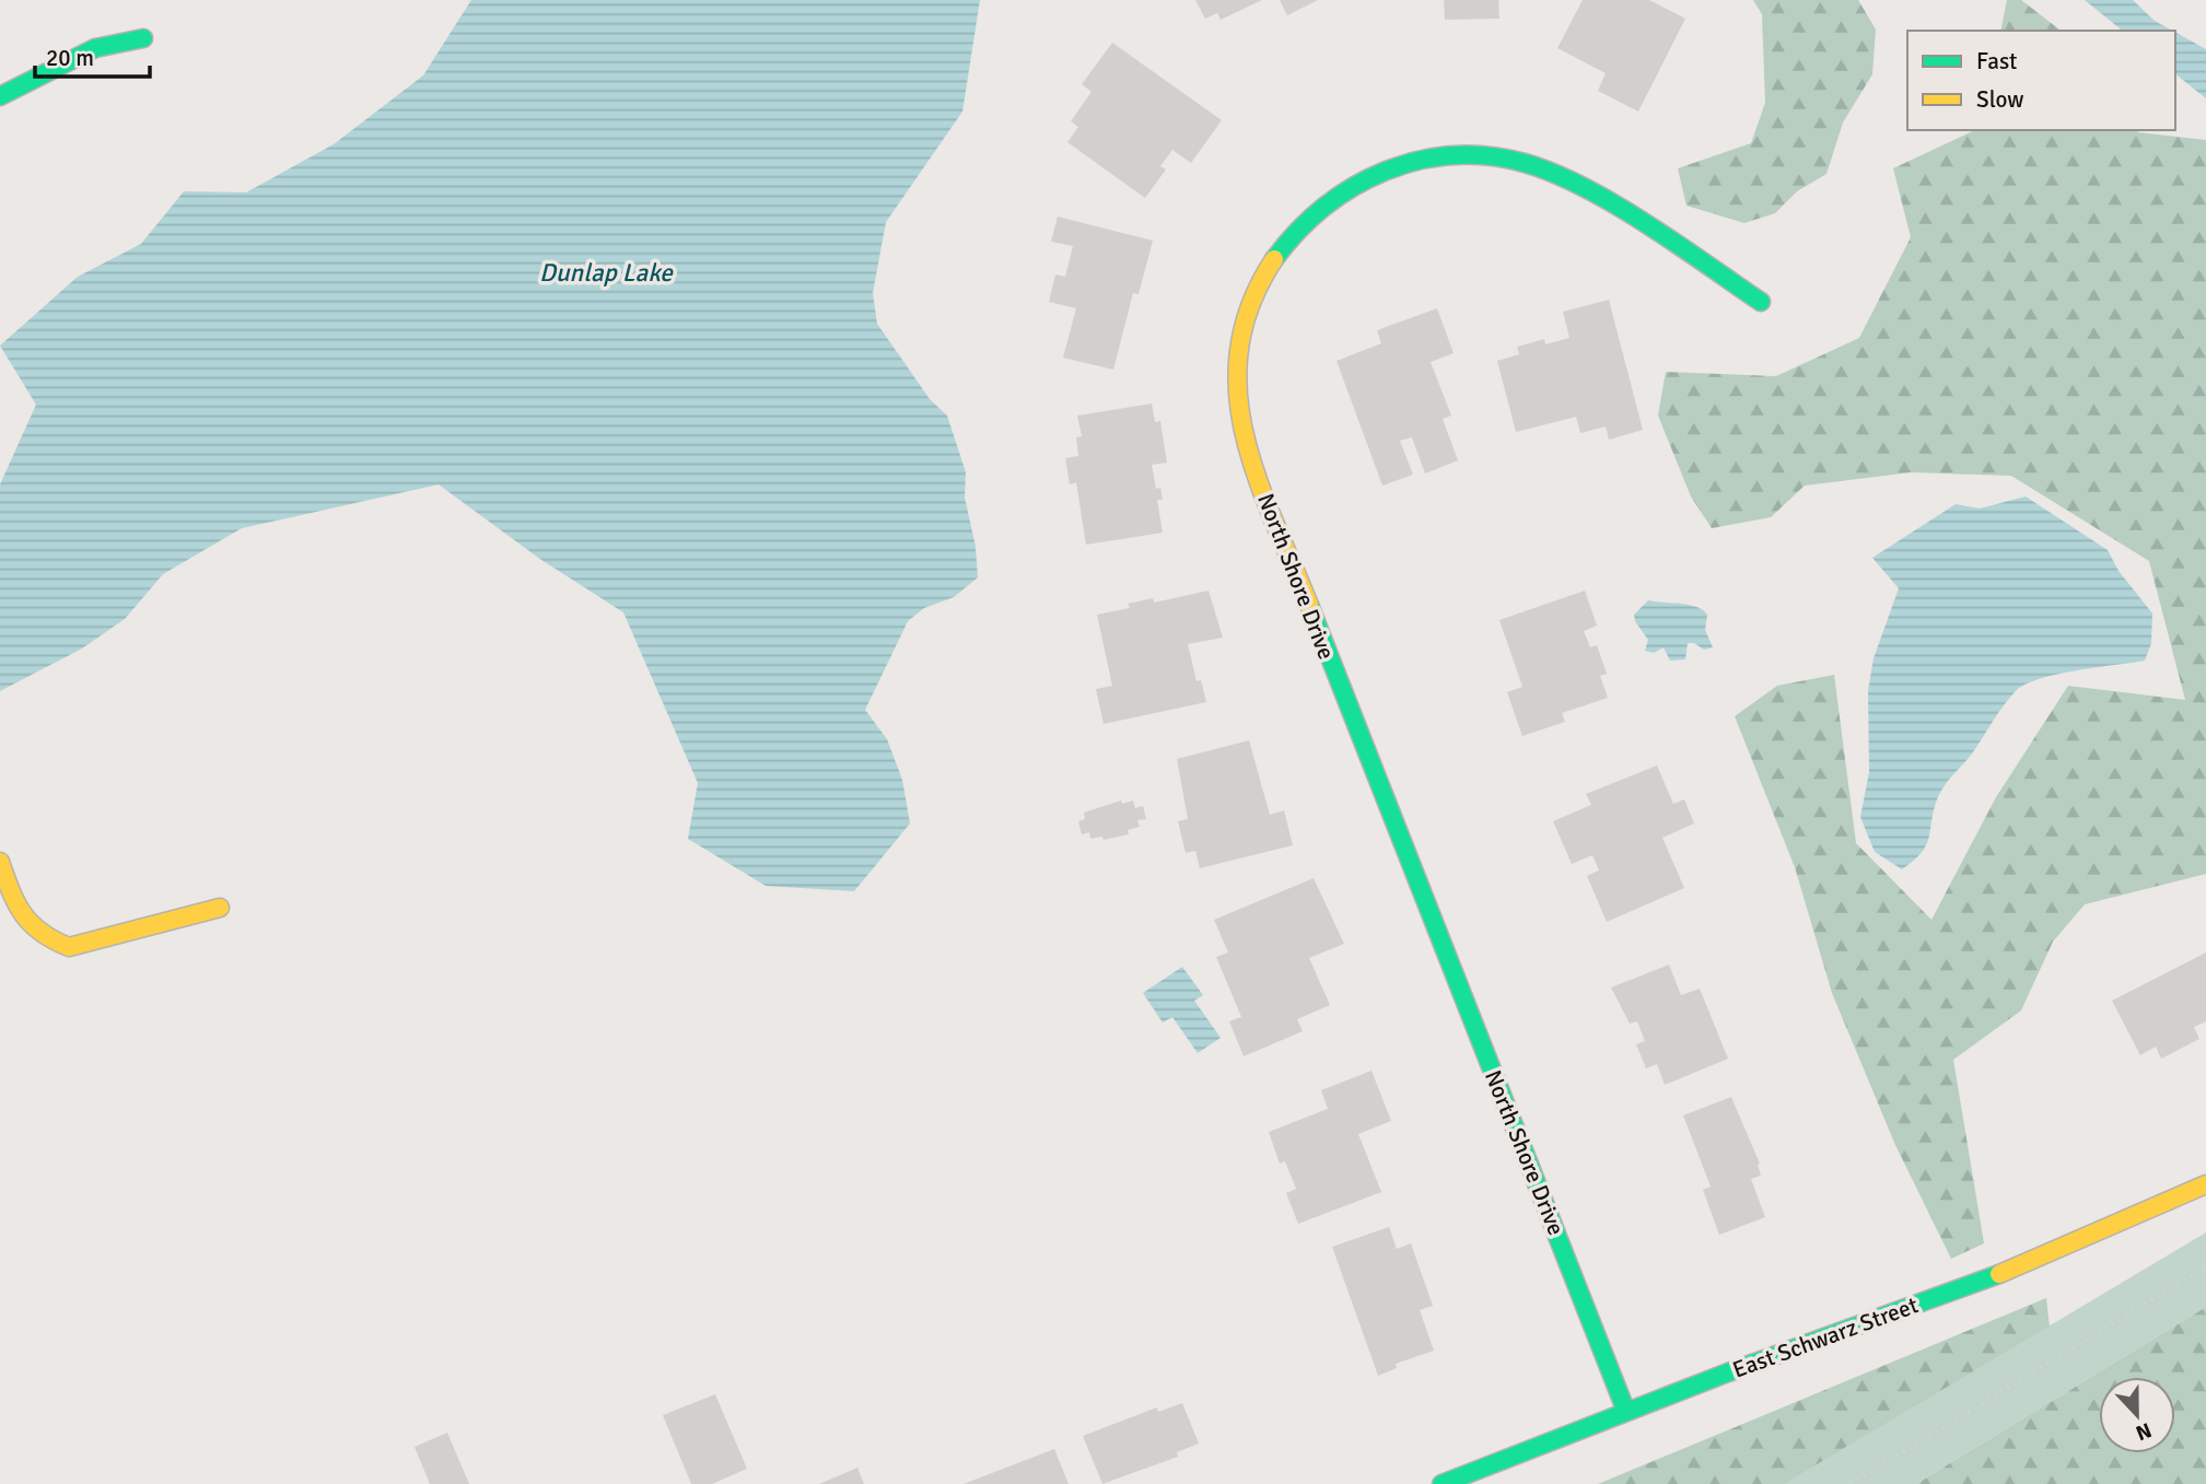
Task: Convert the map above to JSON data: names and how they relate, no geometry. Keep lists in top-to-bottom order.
{
  "streets": {
    "street": ["North Shore Drive", "East Schwarz Street"]
  },
  "crossings": [
    ["North Shore Drive", "East Schwarz Street"]
  ],
  "water": ["Dunlap Lake"],
  "legend": ["Fast", "Slow"],
  "scale_bar": "20 m",
  "north": "bottom"
}
